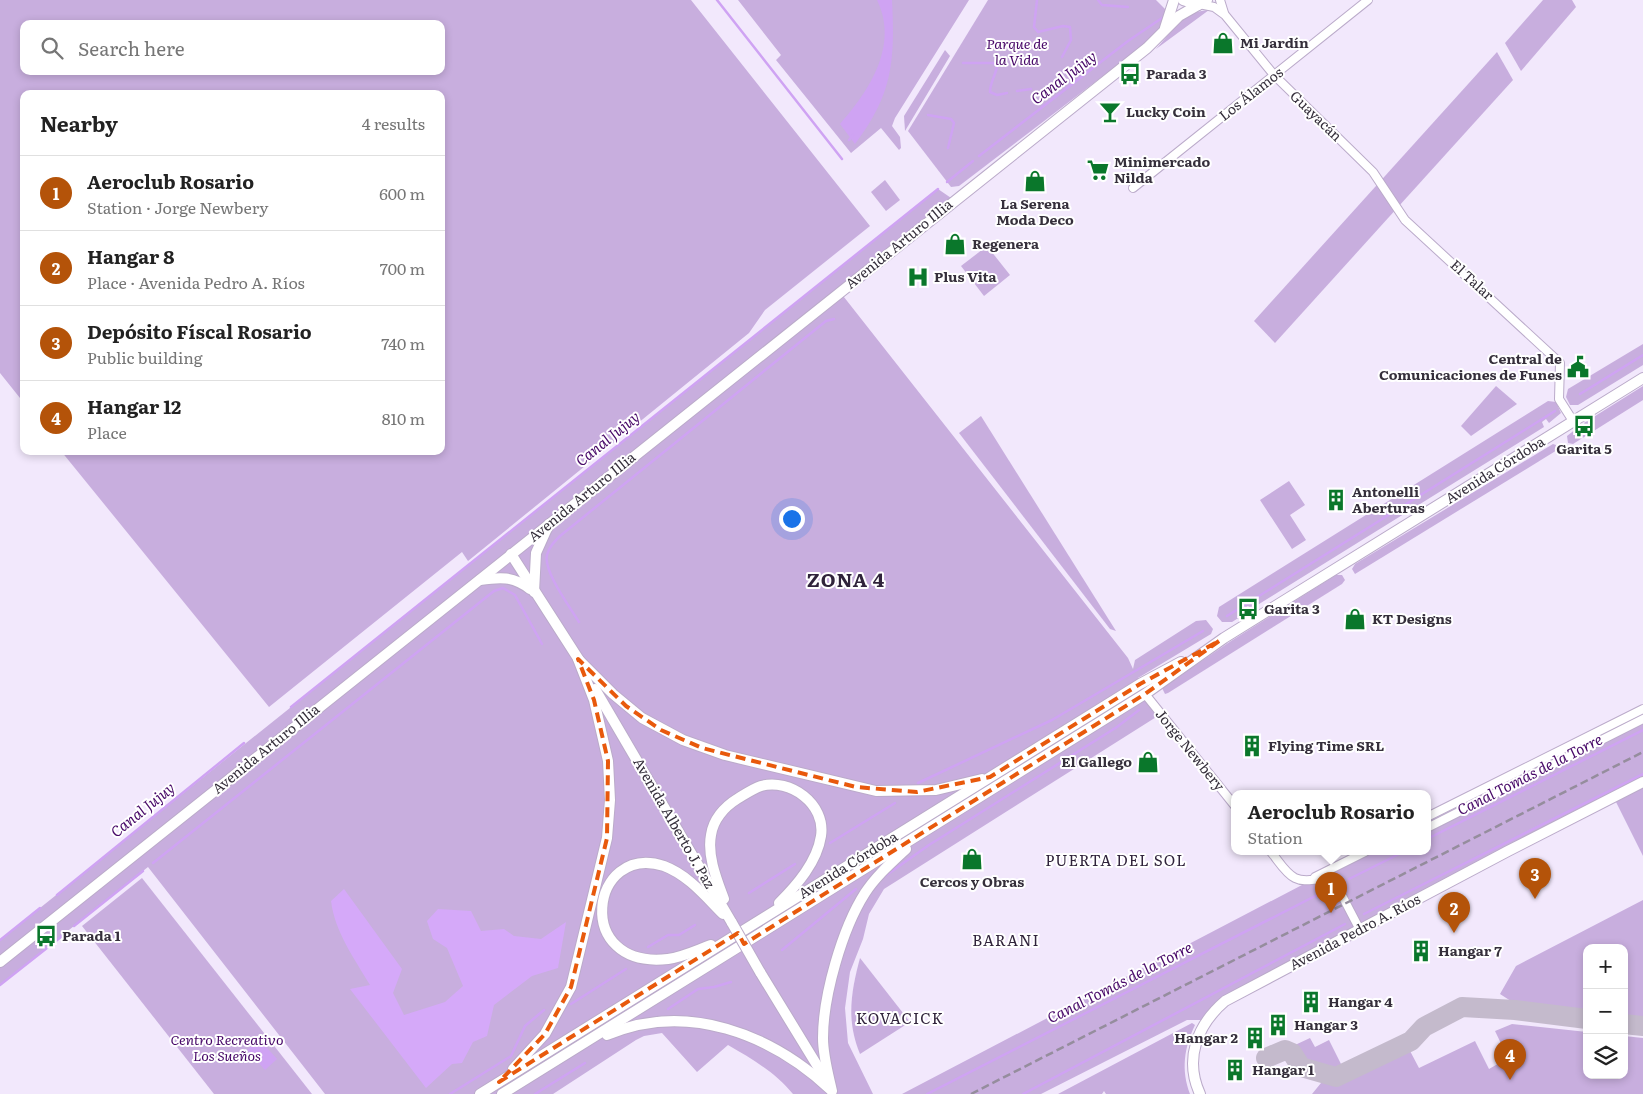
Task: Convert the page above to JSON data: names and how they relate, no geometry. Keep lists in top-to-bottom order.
{
  "streets": {
    "main road": [
      "Avenida Arturo Illia",
      "Avenida Córdoba",
      "Avenida Alberto J. Paz",
      "Avenida Pedro A. Ríos"
    ],
    "street": [
      "Los Álamos",
      "Guayacán",
      "El Talar",
      "Jorge Newbery"
    ]
  },
  "crossings": [
    ["Los Álamos", "Guayacán"],
    ["Guayacán", "Avenida Arturo Illia"],
    ["Guayacán", "El Talar"],
    ["Avenida Arturo Illia", "Avenida Alberto J. Paz"],
    ["El Talar", "Avenida Córdoba"],
    ["Avenida Córdoba", "Jorge Newbery"]
  ],
  "districts": [
    "ZONA 4",
    "PUERTA DEL SOL",
    "BARANI",
    "KOVACICK"
  ],
  "water": ["Canal Jujuy", "Canal Tomás de la Torre"],
  "parks": ["Parque de la Vida", "Centro Recreativo Los Sueños"],
  "places": {
    "shop": [
      "Mi Jardín",
      "La Serena Moda Deco",
      "Regenera",
      "KT Designs",
      "El Gallego",
      "Cercos y Obras"
    ],
    "bus stop": [
      "Parada 3",
      "Garita 5",
      "Garita 3",
      "Parada 1"
    ],
    "bar": ["Lucky Coin"],
    "supermarket": ["Minimercado Nilda"],
    "hospital": ["Plus Vita"],
    "public building": ["Central de Comunicaciones de Funes"],
    "building": [
      "Antonelli Aberturas",
      "Flying Time SRL",
      "Hangar 7",
      "Hangar 4",
      "Hangar 3",
      "Hangar 2",
      "Hangar 1"
    ]
  },
  "page": {
    "search": "Search here",
    "heading": ["Nearby", "4 results"],
    "list": [
      {
        "mark": "1",
        "name": "Aeroclub Rosario",
        "note": "Station · Jorge Newbery",
        "value": "600 m"
      },
      {
        "mark": "2",
        "name": "Hangar 8",
        "note": "Place · Avenida Pedro A. Ríos",
        "value": "700 m"
      },
      {
        "mark": "3",
        "name": "Depósito Físcal Rosario",
        "note": "Public building",
        "value": "740 m"
      },
      {
        "mark": "4",
        "name": "Hangar 12",
        "note": "Place",
        "value": "810 m"
      }
    ],
    "popup": ["Aeroclub Rosario", "Station"],
    "pins": [
      "3",
      "1",
      "2",
      "4"
    ],
    "map_buttons": ["+", "−"]
  }
}
